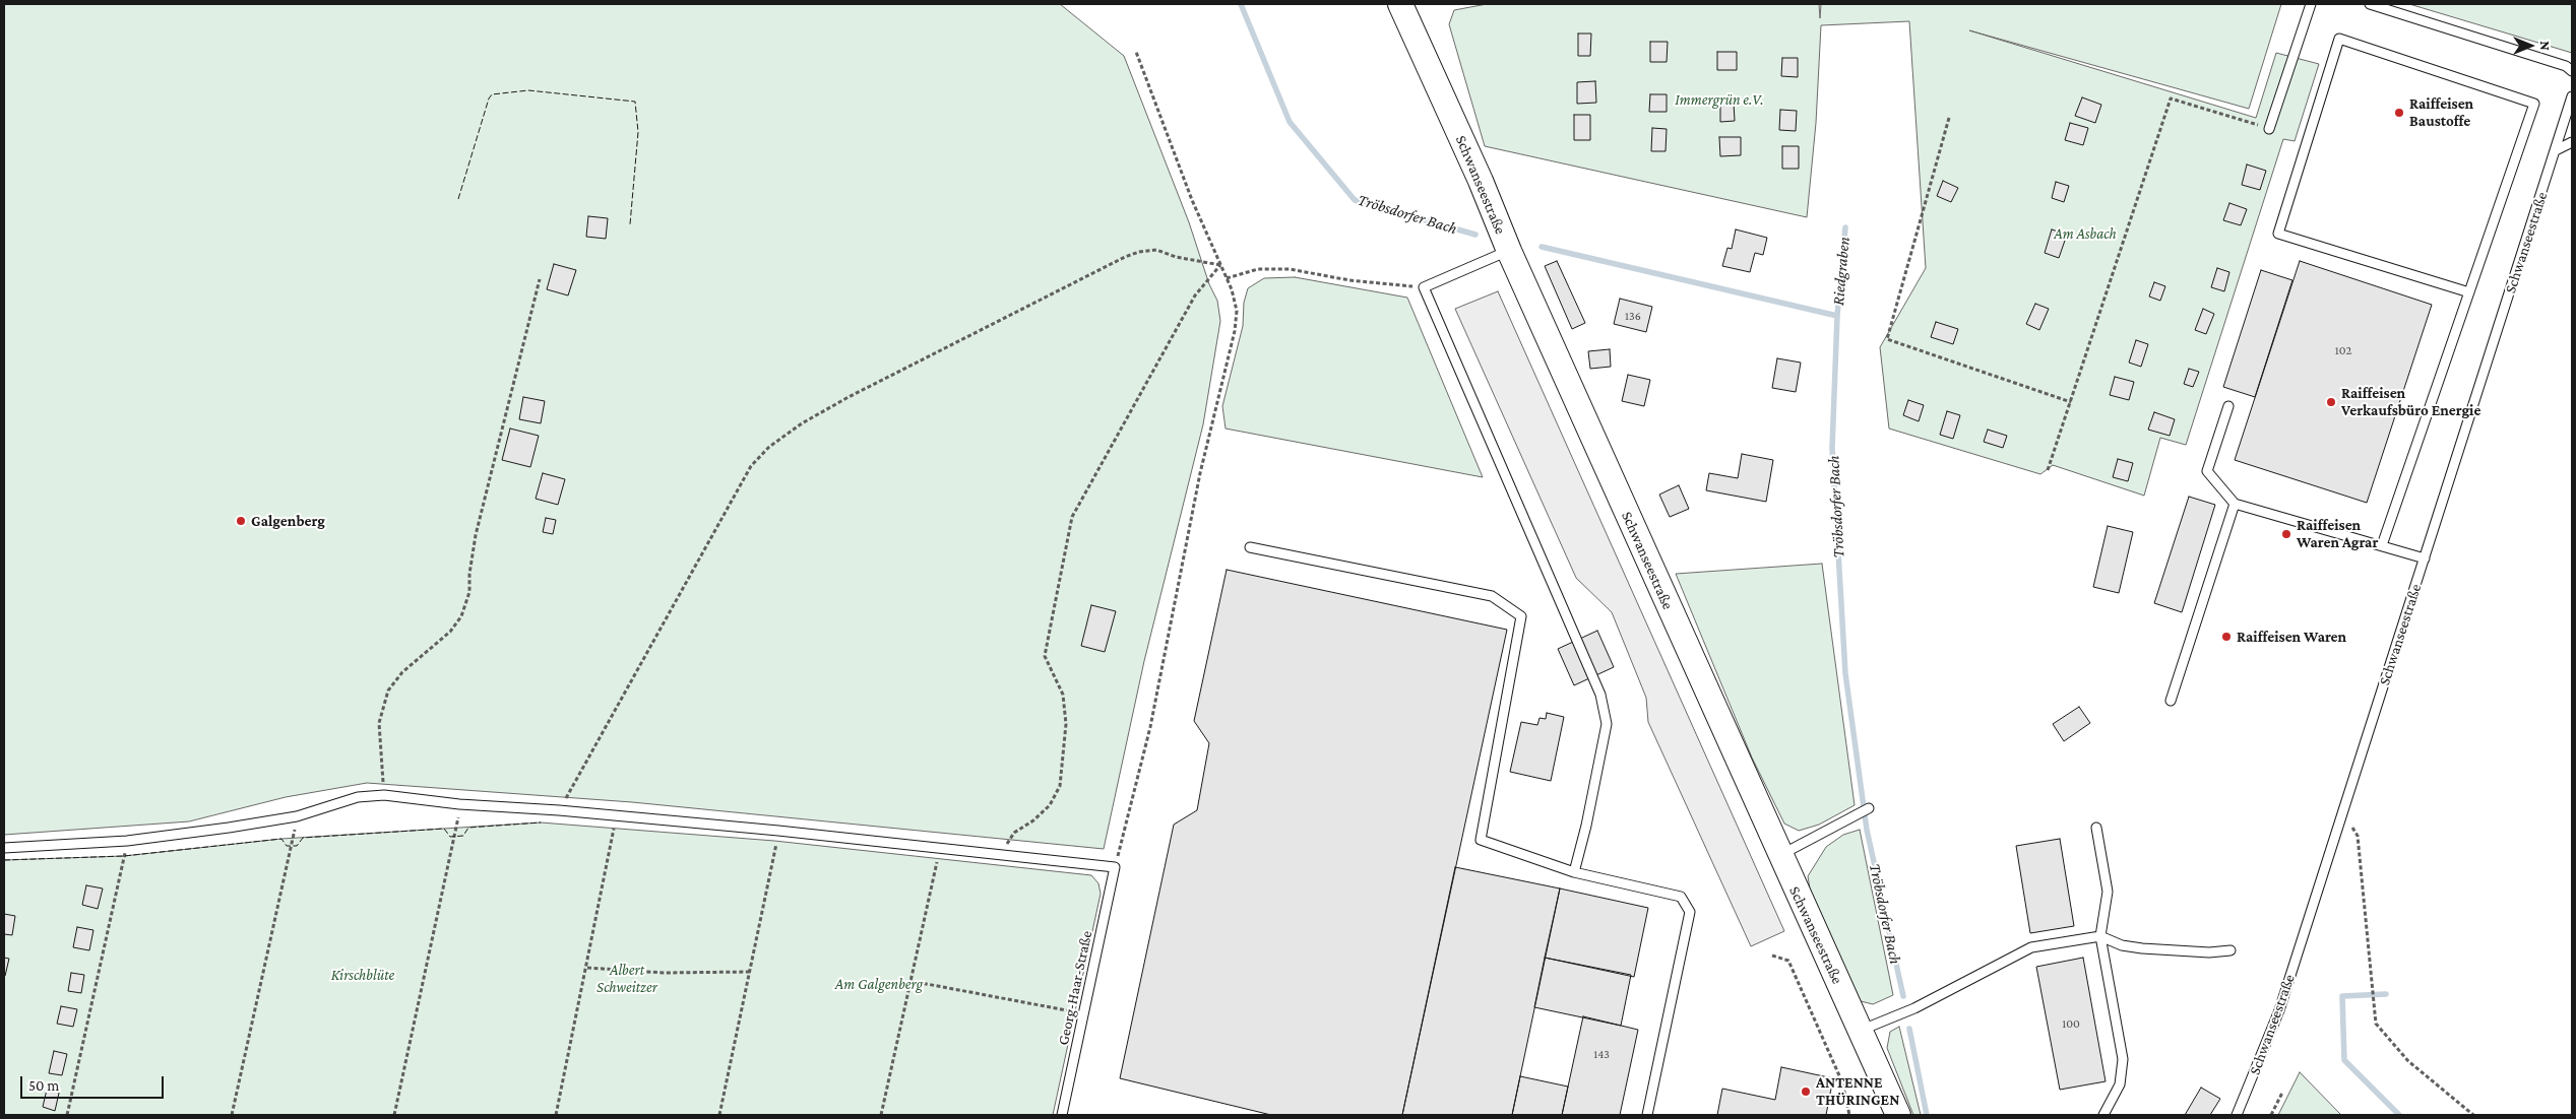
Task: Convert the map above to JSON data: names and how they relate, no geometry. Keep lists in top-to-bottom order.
{
  "streets": {
    "street": ["Schwanseestraße"],
    "lane": ["Georg-Haar-Straße"]
  },
  "water": ["Tröbsdorfer Bach", "Riedgraben"],
  "parks": [
    "Immergrün e.V.",
    "Am Asbach",
    "Albert Schweitzer",
    "Kirschblüte",
    "Am Galgenberg"
  ],
  "places": [
    "Raiffeisen Baustoffe",
    "Raiffeisen Verkaufsbüro Energie",
    "Galgenberg",
    "Raiffeisen Waren Agrar",
    "Raiffeisen Waren",
    "ANTENNE THÜRINGEN"
  ],
  "house_numbers": [
    "136",
    "102",
    "100",
    "143"
  ],
  "scale_bar": "50 m",
  "north": "right"
}
